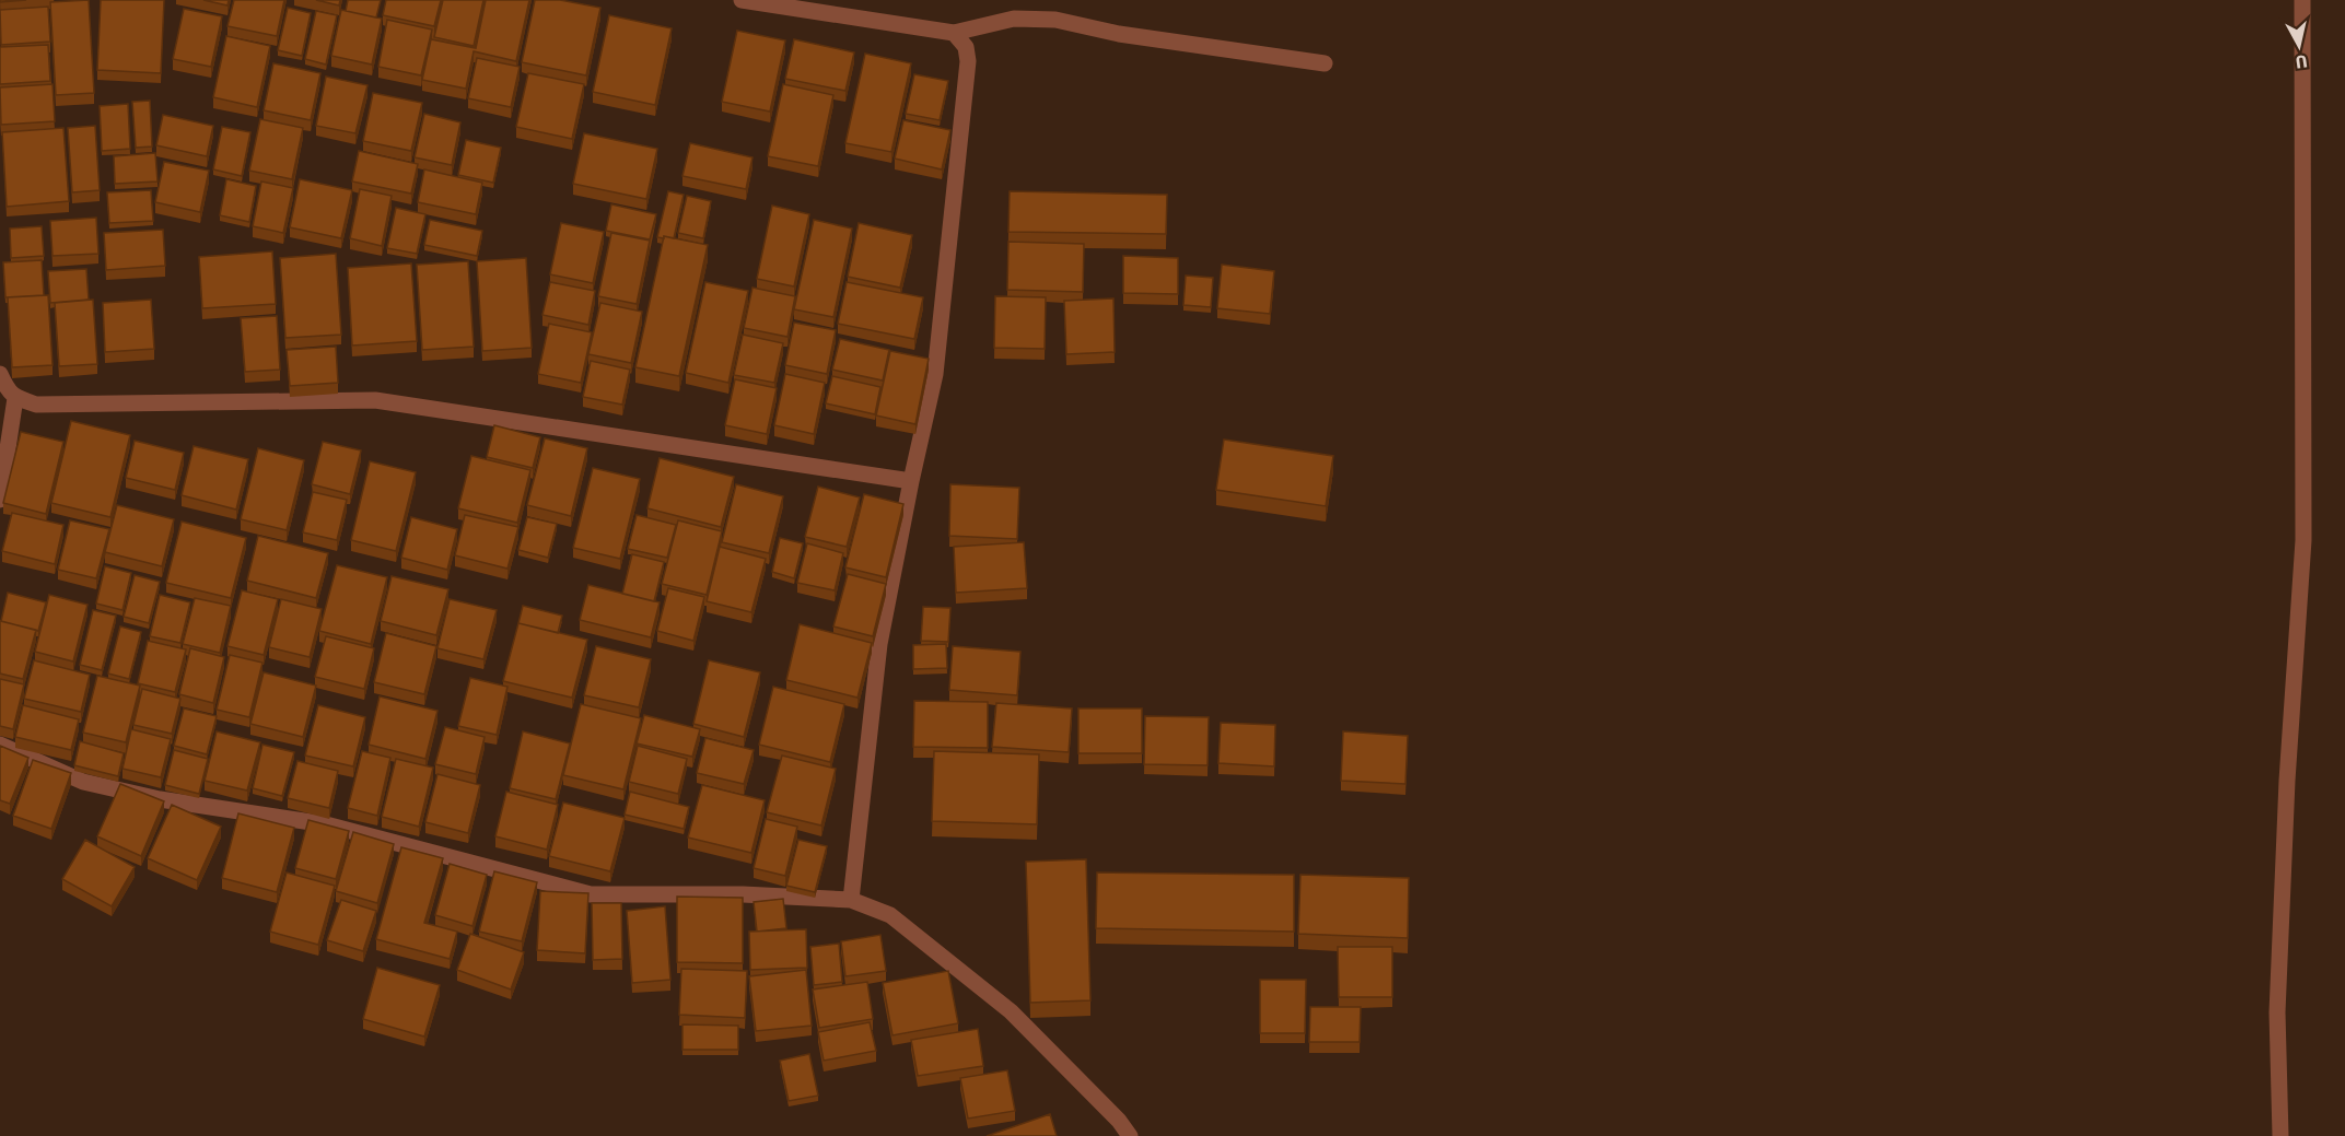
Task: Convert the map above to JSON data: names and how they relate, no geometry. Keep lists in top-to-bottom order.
{
  "north": "bottom"
}
